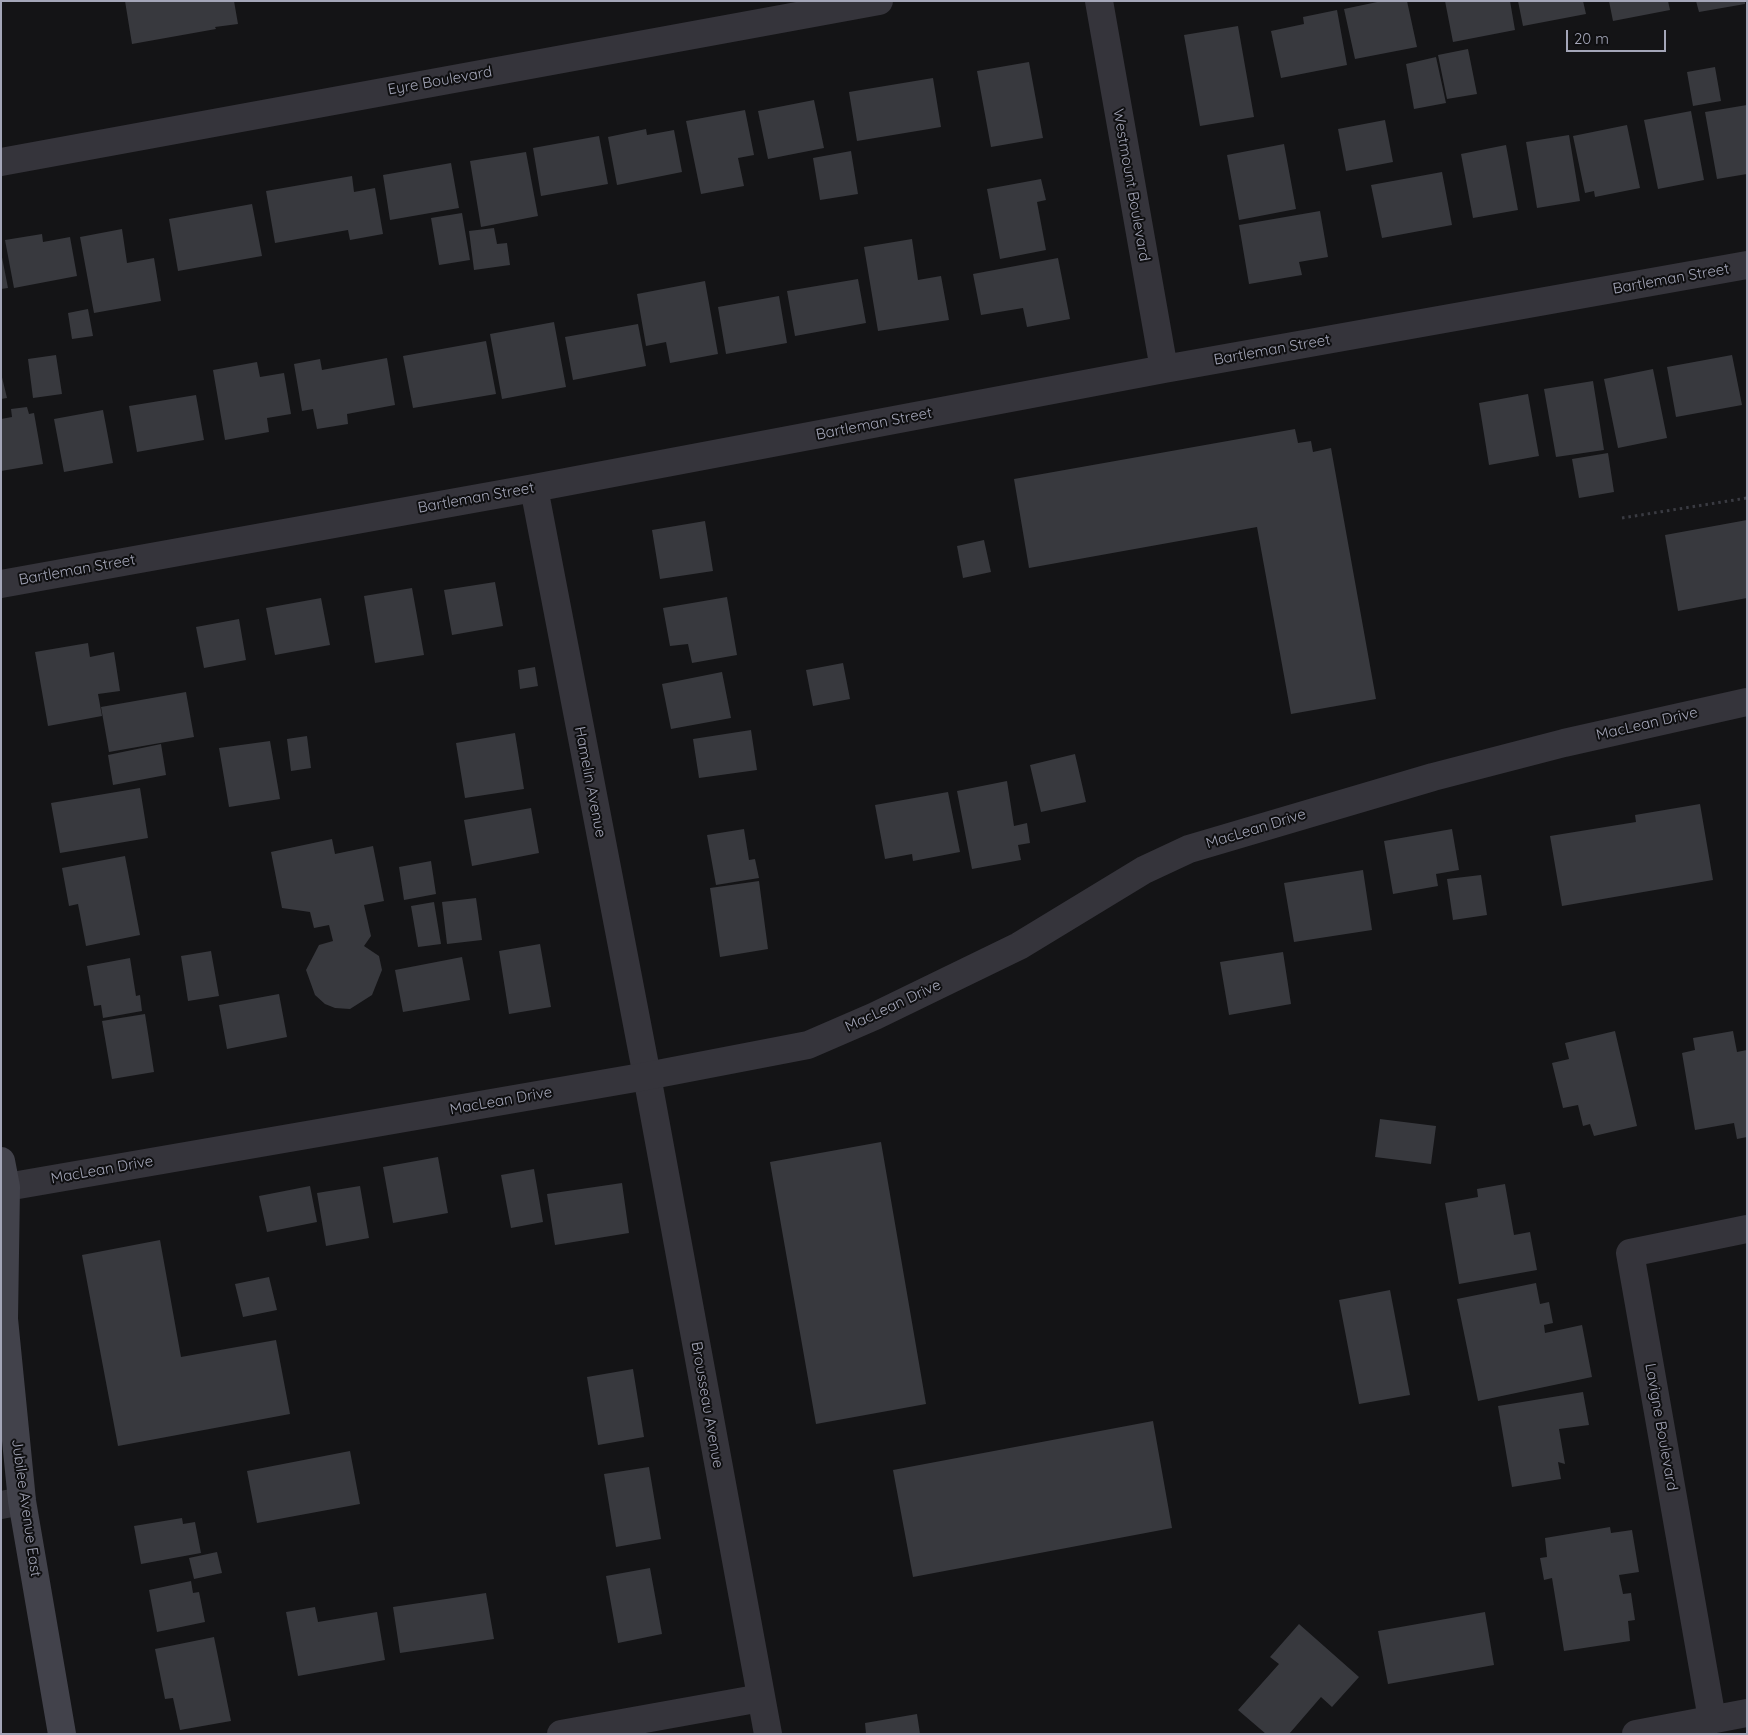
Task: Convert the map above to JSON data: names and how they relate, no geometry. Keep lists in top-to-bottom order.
{
  "streets": {
    "main road": ["Jubilee Avenue East"],
    "street": [
      "Eyre Boulevard",
      "Westmount Boulevard",
      "Bartleman Street",
      "MacLean Drive",
      "Hamelin Avenue",
      "Brousseau Avenue",
      "Lavigne Boulevard"
    ]
  },
  "crossings": [
    ["Westmount Boulevard", "Bartleman Street"],
    ["Bartleman Street", "Hamelin Avenue"],
    ["MacLean Drive", "Hamelin Avenue"],
    ["MacLean Drive", "Brousseau Avenue"],
    ["MacLean Drive", "Jubilee Avenue East"],
    ["Hamelin Avenue", "Brousseau Avenue"]
  ],
  "scale_bar": "20 m"
}
